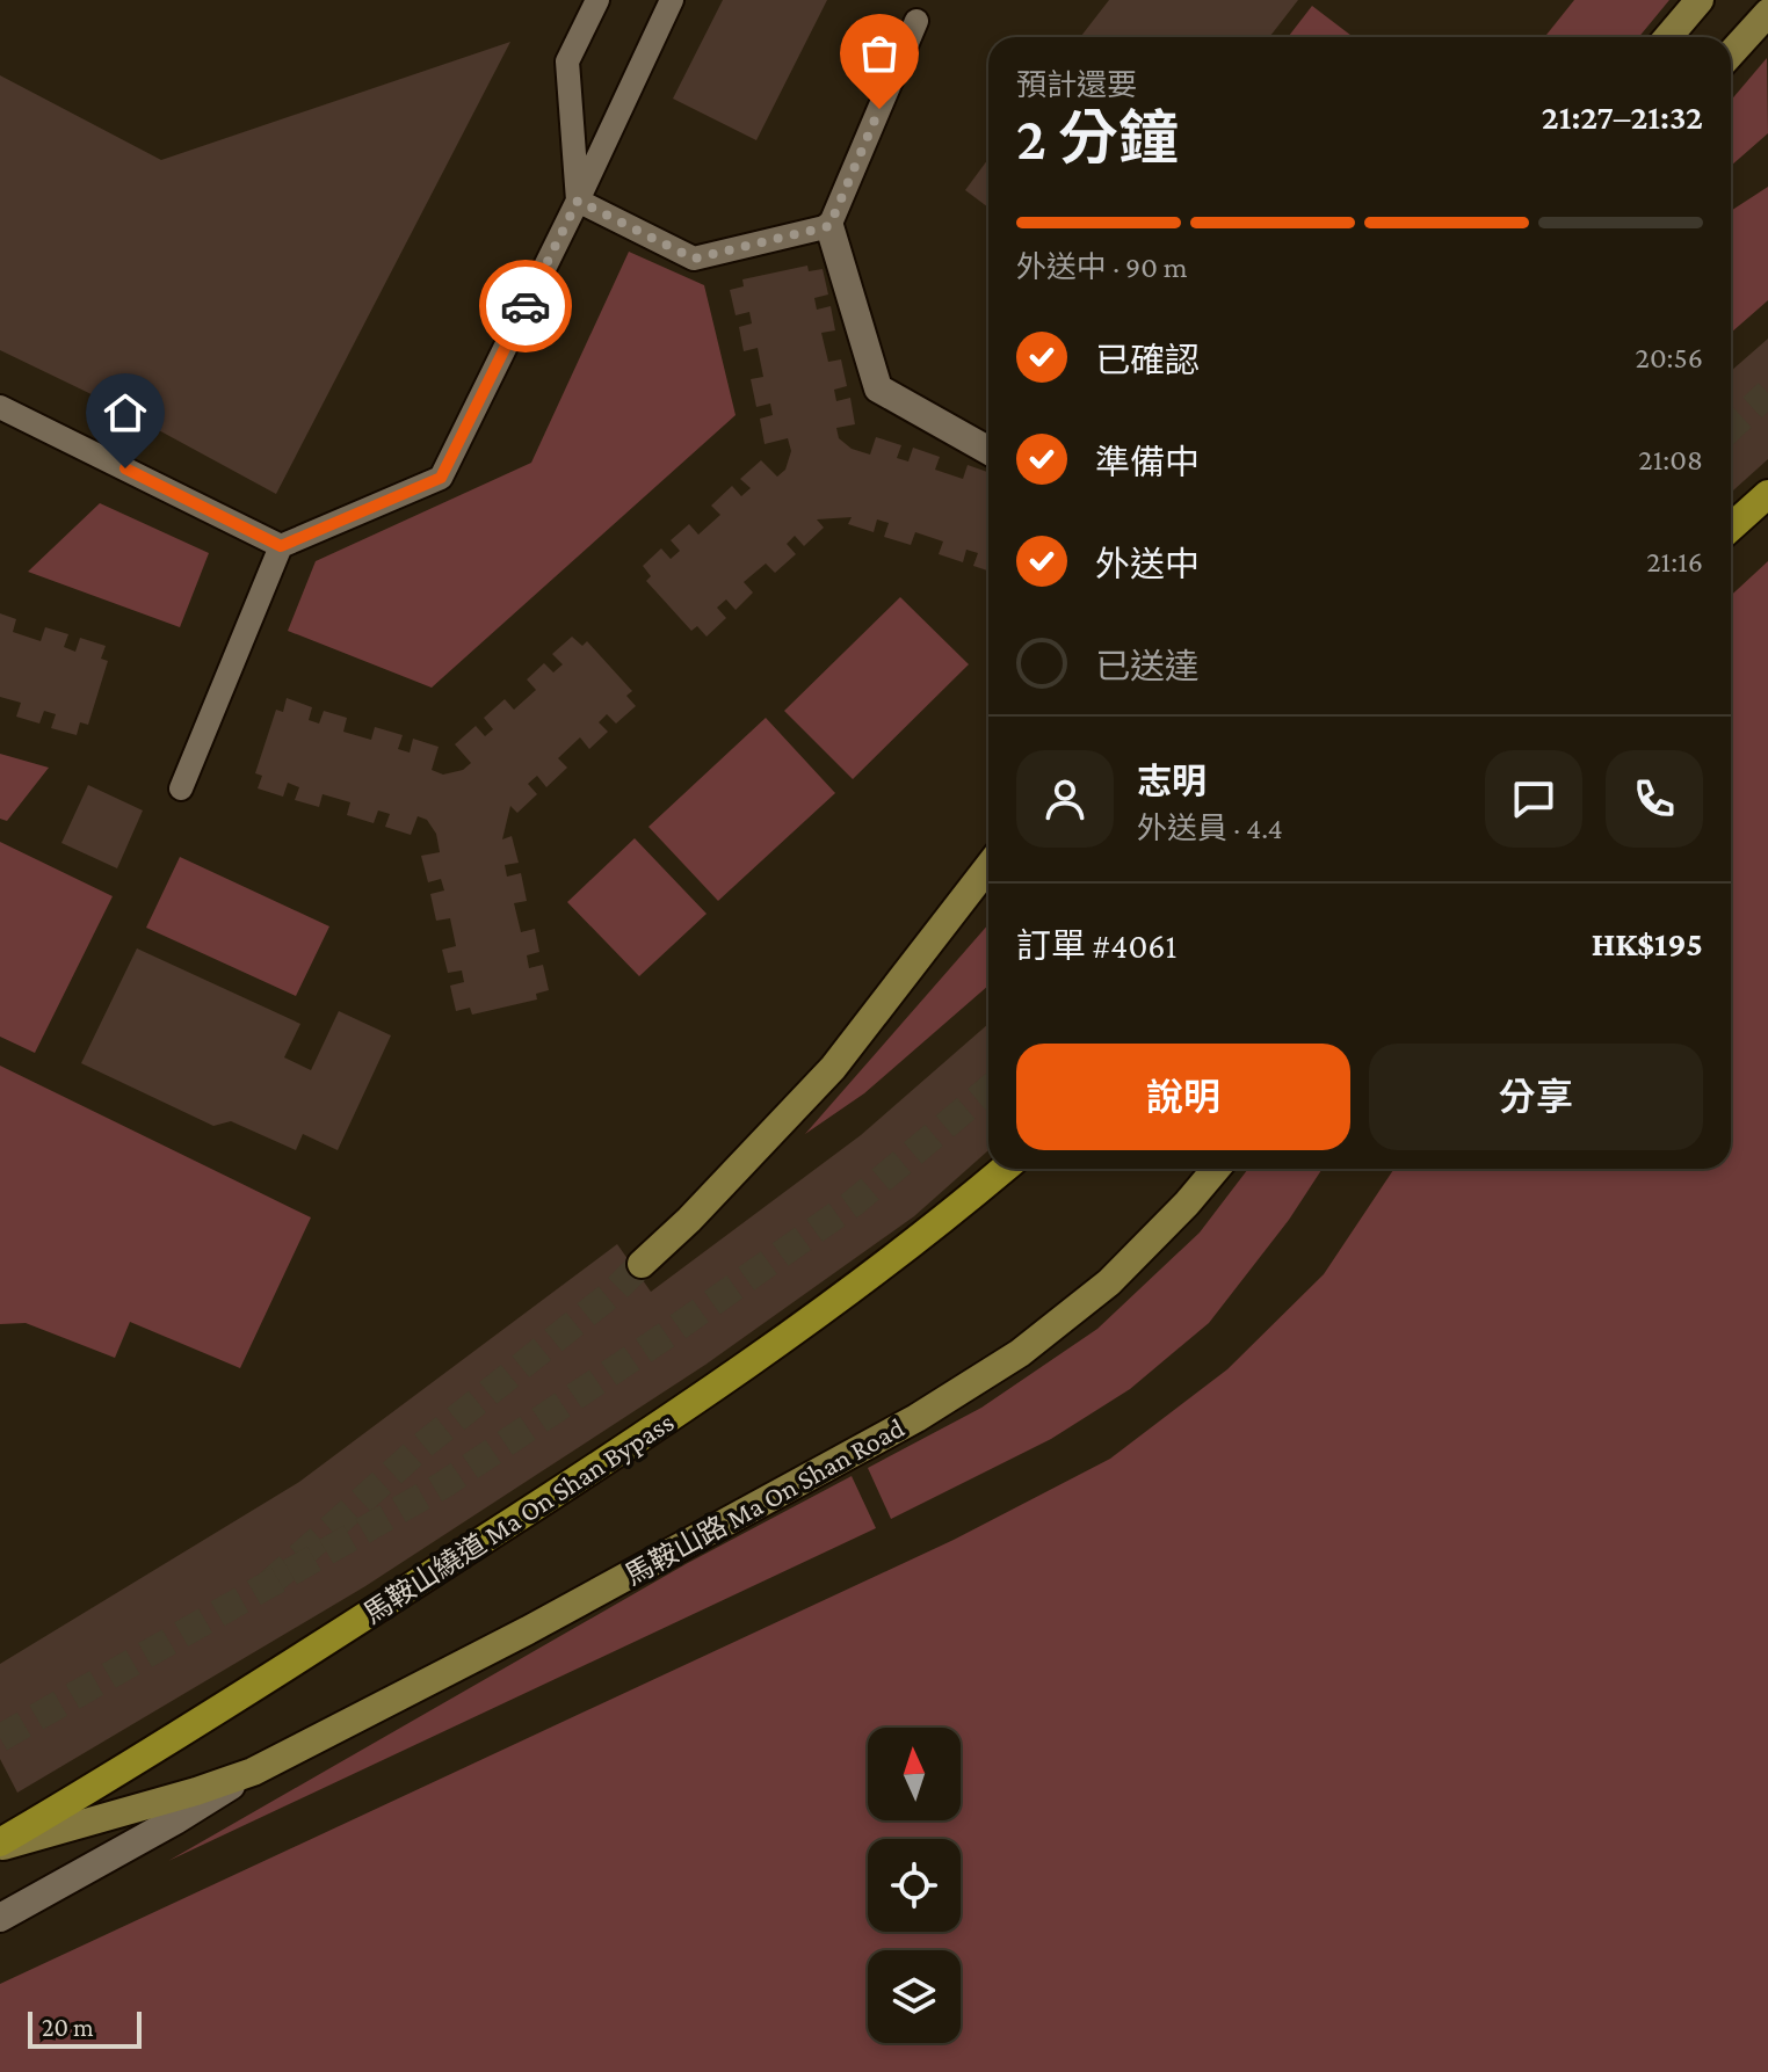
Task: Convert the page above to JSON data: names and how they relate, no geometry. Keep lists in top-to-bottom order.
{
  "streets": {
    "main road": ["馬鞍山路 Ma On Shan Road", "馬鞍山繞道 Ma On Shan Bypass"]
  },
  "crossings": [
    ["馬鞍山路 Ma On Shan Road", "馬鞍山繞道 Ma On Shan Bypass"]
  ],
  "scale_bar": "20 m",
  "north": "top",
  "page": {
    "heading": ["2 分鐘", "預計還要", "21:27–21:32"],
    "panel": [
      "志明",
      "外送員 · 4.4",
      "訂單 #4061",
      "HK$195"
    ],
    "bar": "外送中 · 90 m",
    "list": [
      ["已確認", "20:56"],
      ["準備中", "21:08"],
      ["外送中", "21:16"],
      "已送達"
    ],
    "buttons": ["說明", "分享"],
    "scale": "20 m"
  }
}
